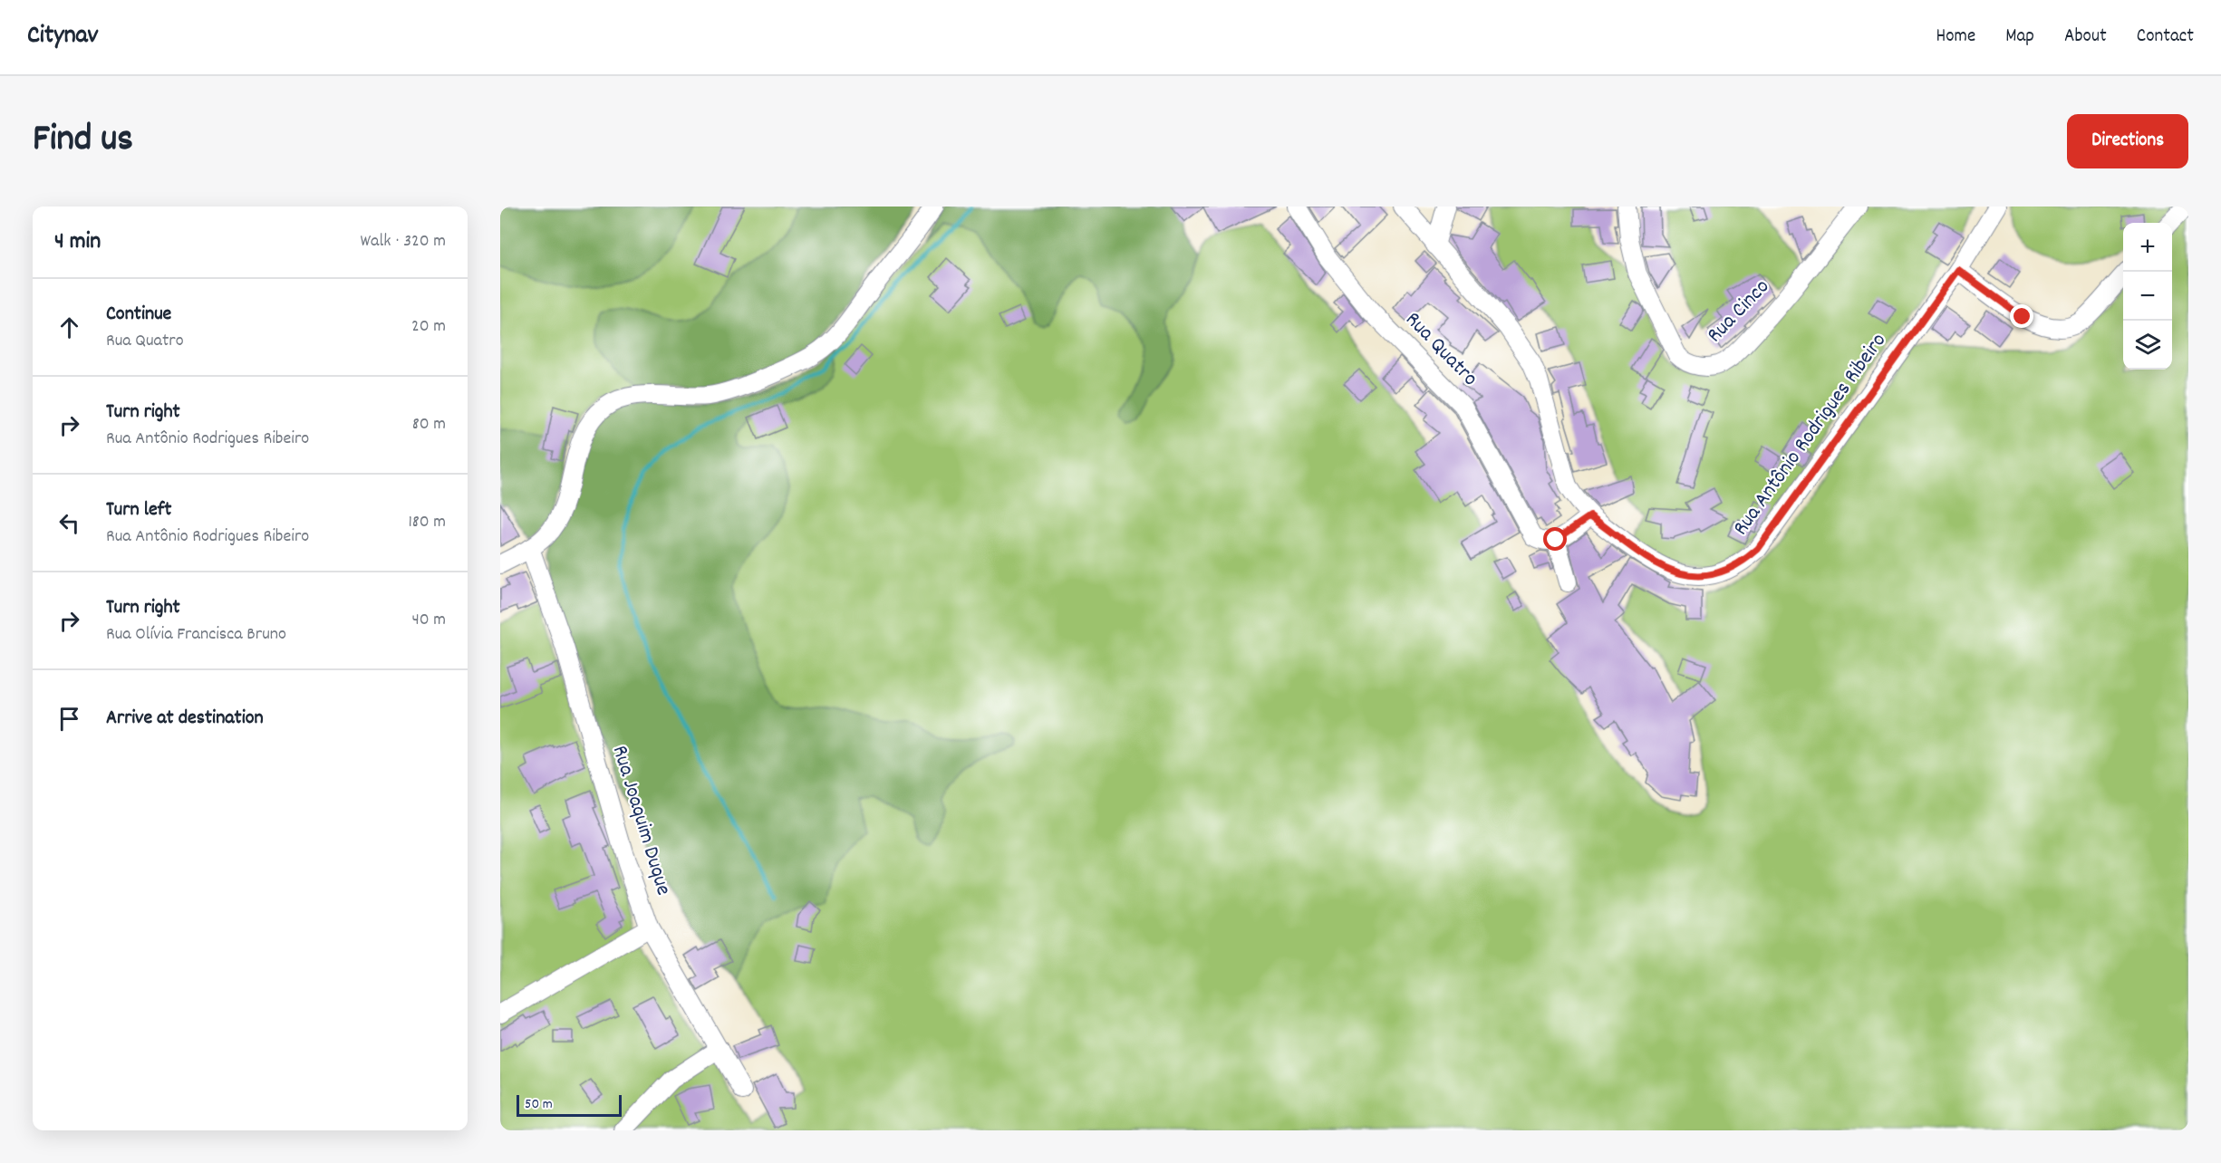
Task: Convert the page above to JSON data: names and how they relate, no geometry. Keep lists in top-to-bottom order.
{
  "streets": {
    "street": [
      "Rua Cinco",
      "Rua Quatro",
      "Rua Antônio Rodrigues Ribeiro",
      "Rua Joaquim Duque"
    ]
  },
  "scale_bar": "50 m",
  "page": {
    "header": "Citynav",
    "nav": [
      "Home",
      "Map",
      "About",
      "Contact"
    ],
    "title": "Find us",
    "buttons": "Directions",
    "heading": ["4 min", "Walk · 320 m"],
    "map_buttons": ["+", "−"],
    "list": [
      ["Continue", "Rua Quatro", "20 m"],
      ["Turn right", "Rua Antônio Rodrigues Ribeiro", "80 m"],
      ["Turn left", "Rua Antônio Rodrigues Ribeiro", "180 m"],
      ["Turn right", "Rua Olívia Francisca Bruno", "40 m"],
      "Arrive at destination"
    ],
    "scale": "50 m"
  }
}
